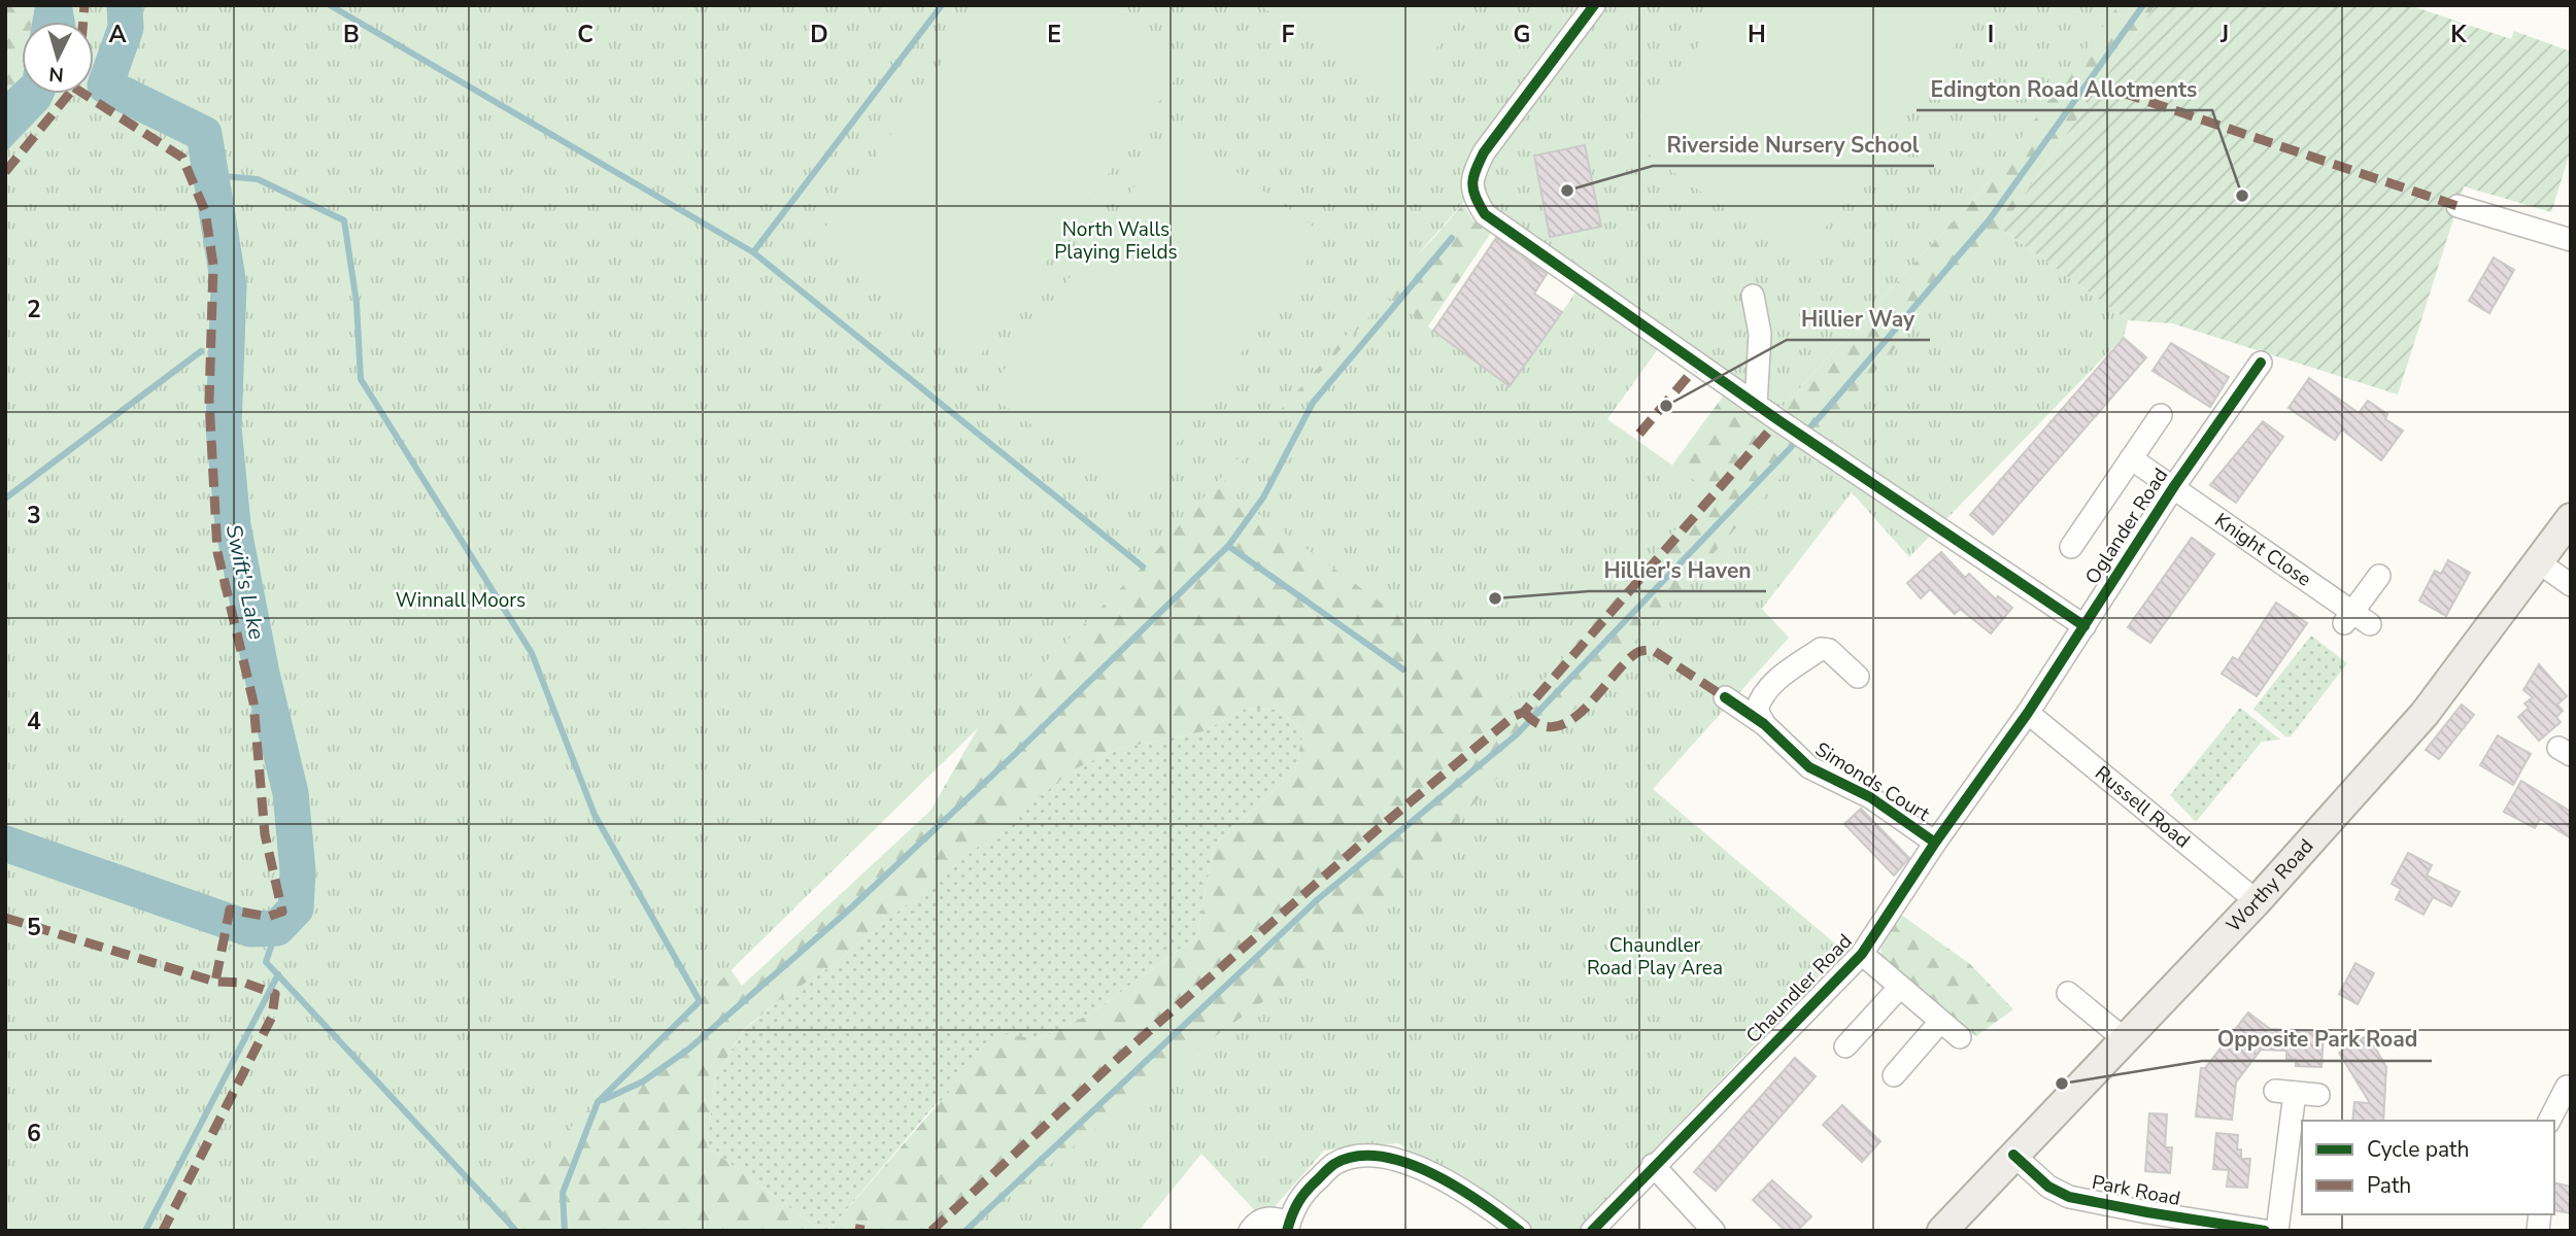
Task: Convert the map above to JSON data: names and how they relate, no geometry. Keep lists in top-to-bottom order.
{
  "streets": {
    "main road": ["Worthy Road"],
    "street": [
      "Oglander Road",
      "Knight Close",
      "Simonds Court",
      "Russell Road",
      "Chaundler Road",
      "Park Road"
    ]
  },
  "crossings": [
    ["Oglander Road", "Knight Close"],
    ["Oglander Road", "Russell Road"],
    ["Oglander Road", "Chaundler Road"],
    ["Simonds Court", "Chaundler Road"],
    ["Russell Road", "Worthy Road"],
    ["Russell Road", "Chaundler Road"],
    ["Worthy Road", "Park Road"]
  ],
  "water": ["Swift's Lake"],
  "parks": ["North Walls Playing Fields", "Winnall Moors", "Chaundler Road Play Area"],
  "places": [
    "Riverside Nursery School",
    "Edington Road Allotments",
    "Hillier Way",
    "Hillier's Haven",
    "Opposite Park Road"
  ],
  "legend": ["Cycle path", "Path"],
  "north": "bottom",
  "grid": {
    "columns": [
      "A",
      "B",
      "C",
      "D",
      "E",
      "F",
      "G",
      "H",
      "I",
      "J",
      "K"
    ],
    "rows": [
      "2",
      "3",
      "4",
      "5",
      "6"
    ]
  }
}
